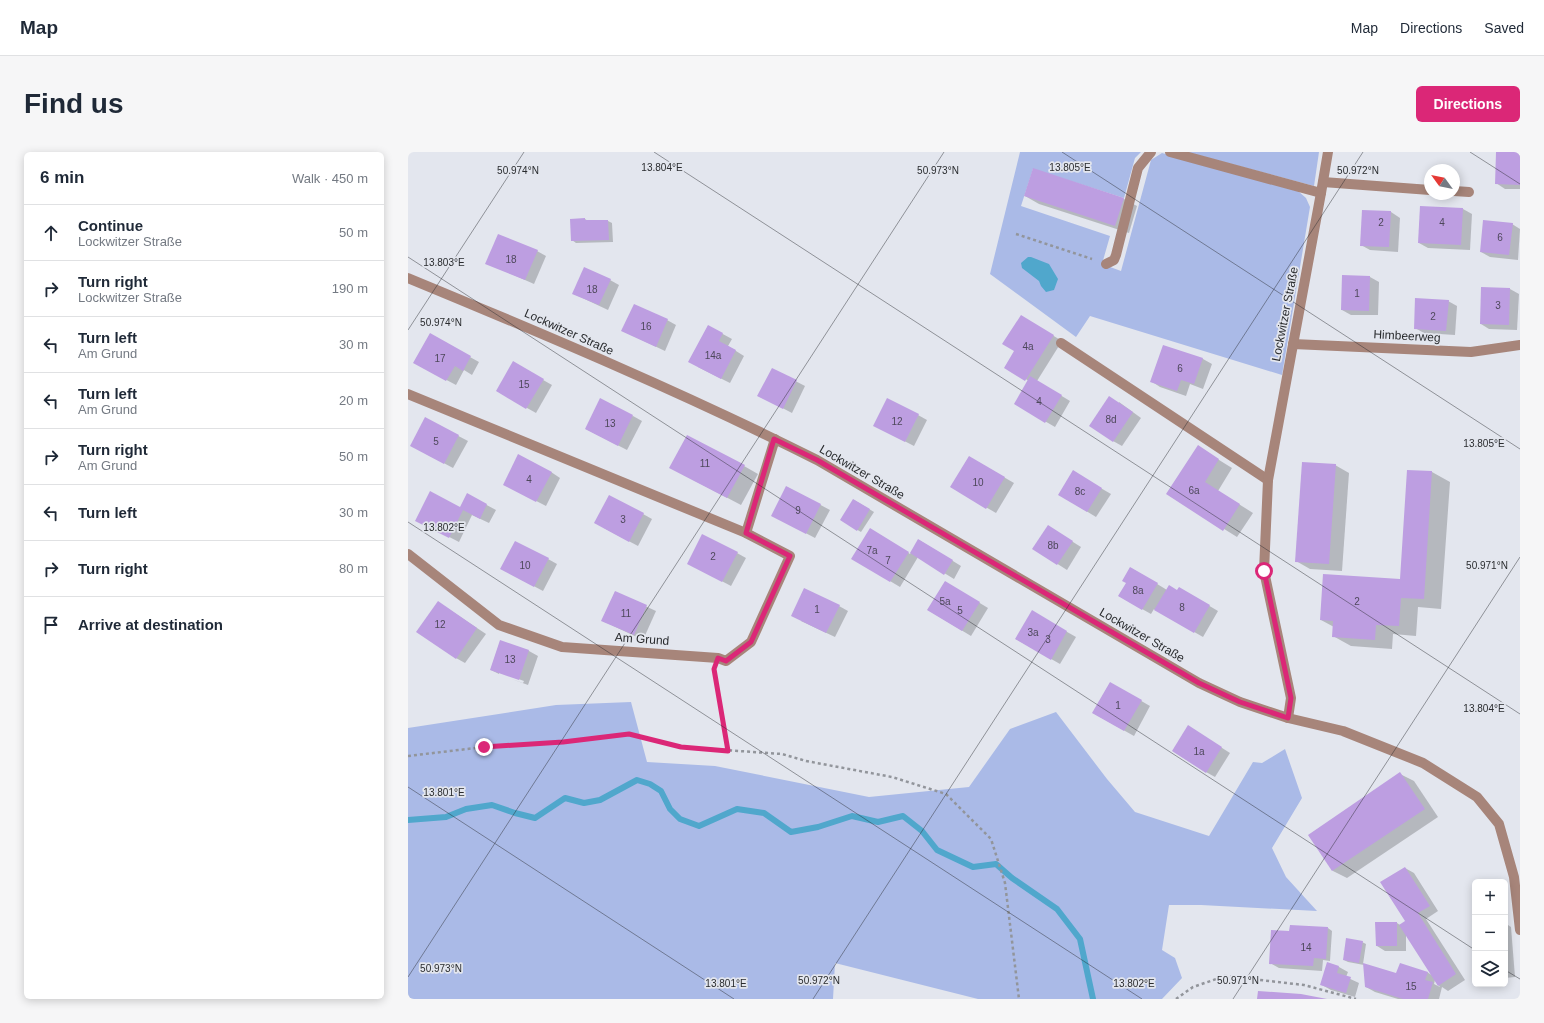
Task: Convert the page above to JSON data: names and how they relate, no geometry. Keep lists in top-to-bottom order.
{
  "streets": {
    "street": ["Lockwitzer Straße", "Himbeerweg", "Am Grund"]
  },
  "crossings": [
    ["Lockwitzer Straße", "Himbeerweg"]
  ],
  "house_numbers": [
    "2",
    "4",
    "6",
    "18",
    "18",
    "1",
    "3",
    "2",
    "16",
    "4a",
    "14a",
    "17",
    "6",
    "15",
    "4",
    "8d",
    "12",
    "13",
    "5",
    "11",
    "4",
    "10",
    "6a",
    "8c",
    "9",
    "3",
    "8b",
    "7a",
    "2",
    "7",
    "10",
    "8a",
    "5a",
    "2",
    "8",
    "1",
    "5",
    "11",
    "12",
    "3a",
    "3",
    "13",
    "1",
    "1a",
    "14",
    "15"
  ],
  "north": "top left",
  "page": {
    "header": "Map",
    "nav": ["Map", "Directions", "Saved"],
    "buttons": "Directions",
    "title": "Find us",
    "heading": ["6 min", "Walk · 450 m"],
    "list": [
      ["Continue", "Lockwitzer Straße", "50 m"],
      ["Turn right", "Lockwitzer Straße", "190 m"],
      ["Turn left", "Am Grund", "30 m"],
      ["Turn left", "Am Grund", "20 m"],
      ["Turn right", "Am Grund", "50 m"],
      ["Turn left", "30 m"],
      ["Turn right", "80 m"],
      "Arrive at destination"
    ],
    "map_buttons": ["+", "−"]
  },
  "coordinates": [
    "13.804°E",
    "13.805°E",
    "50.974°N",
    "50.973°N",
    "50.972°N",
    "13.803°E",
    "13.802°E",
    "50.971°N",
    "13.801°E"
  ]
}
